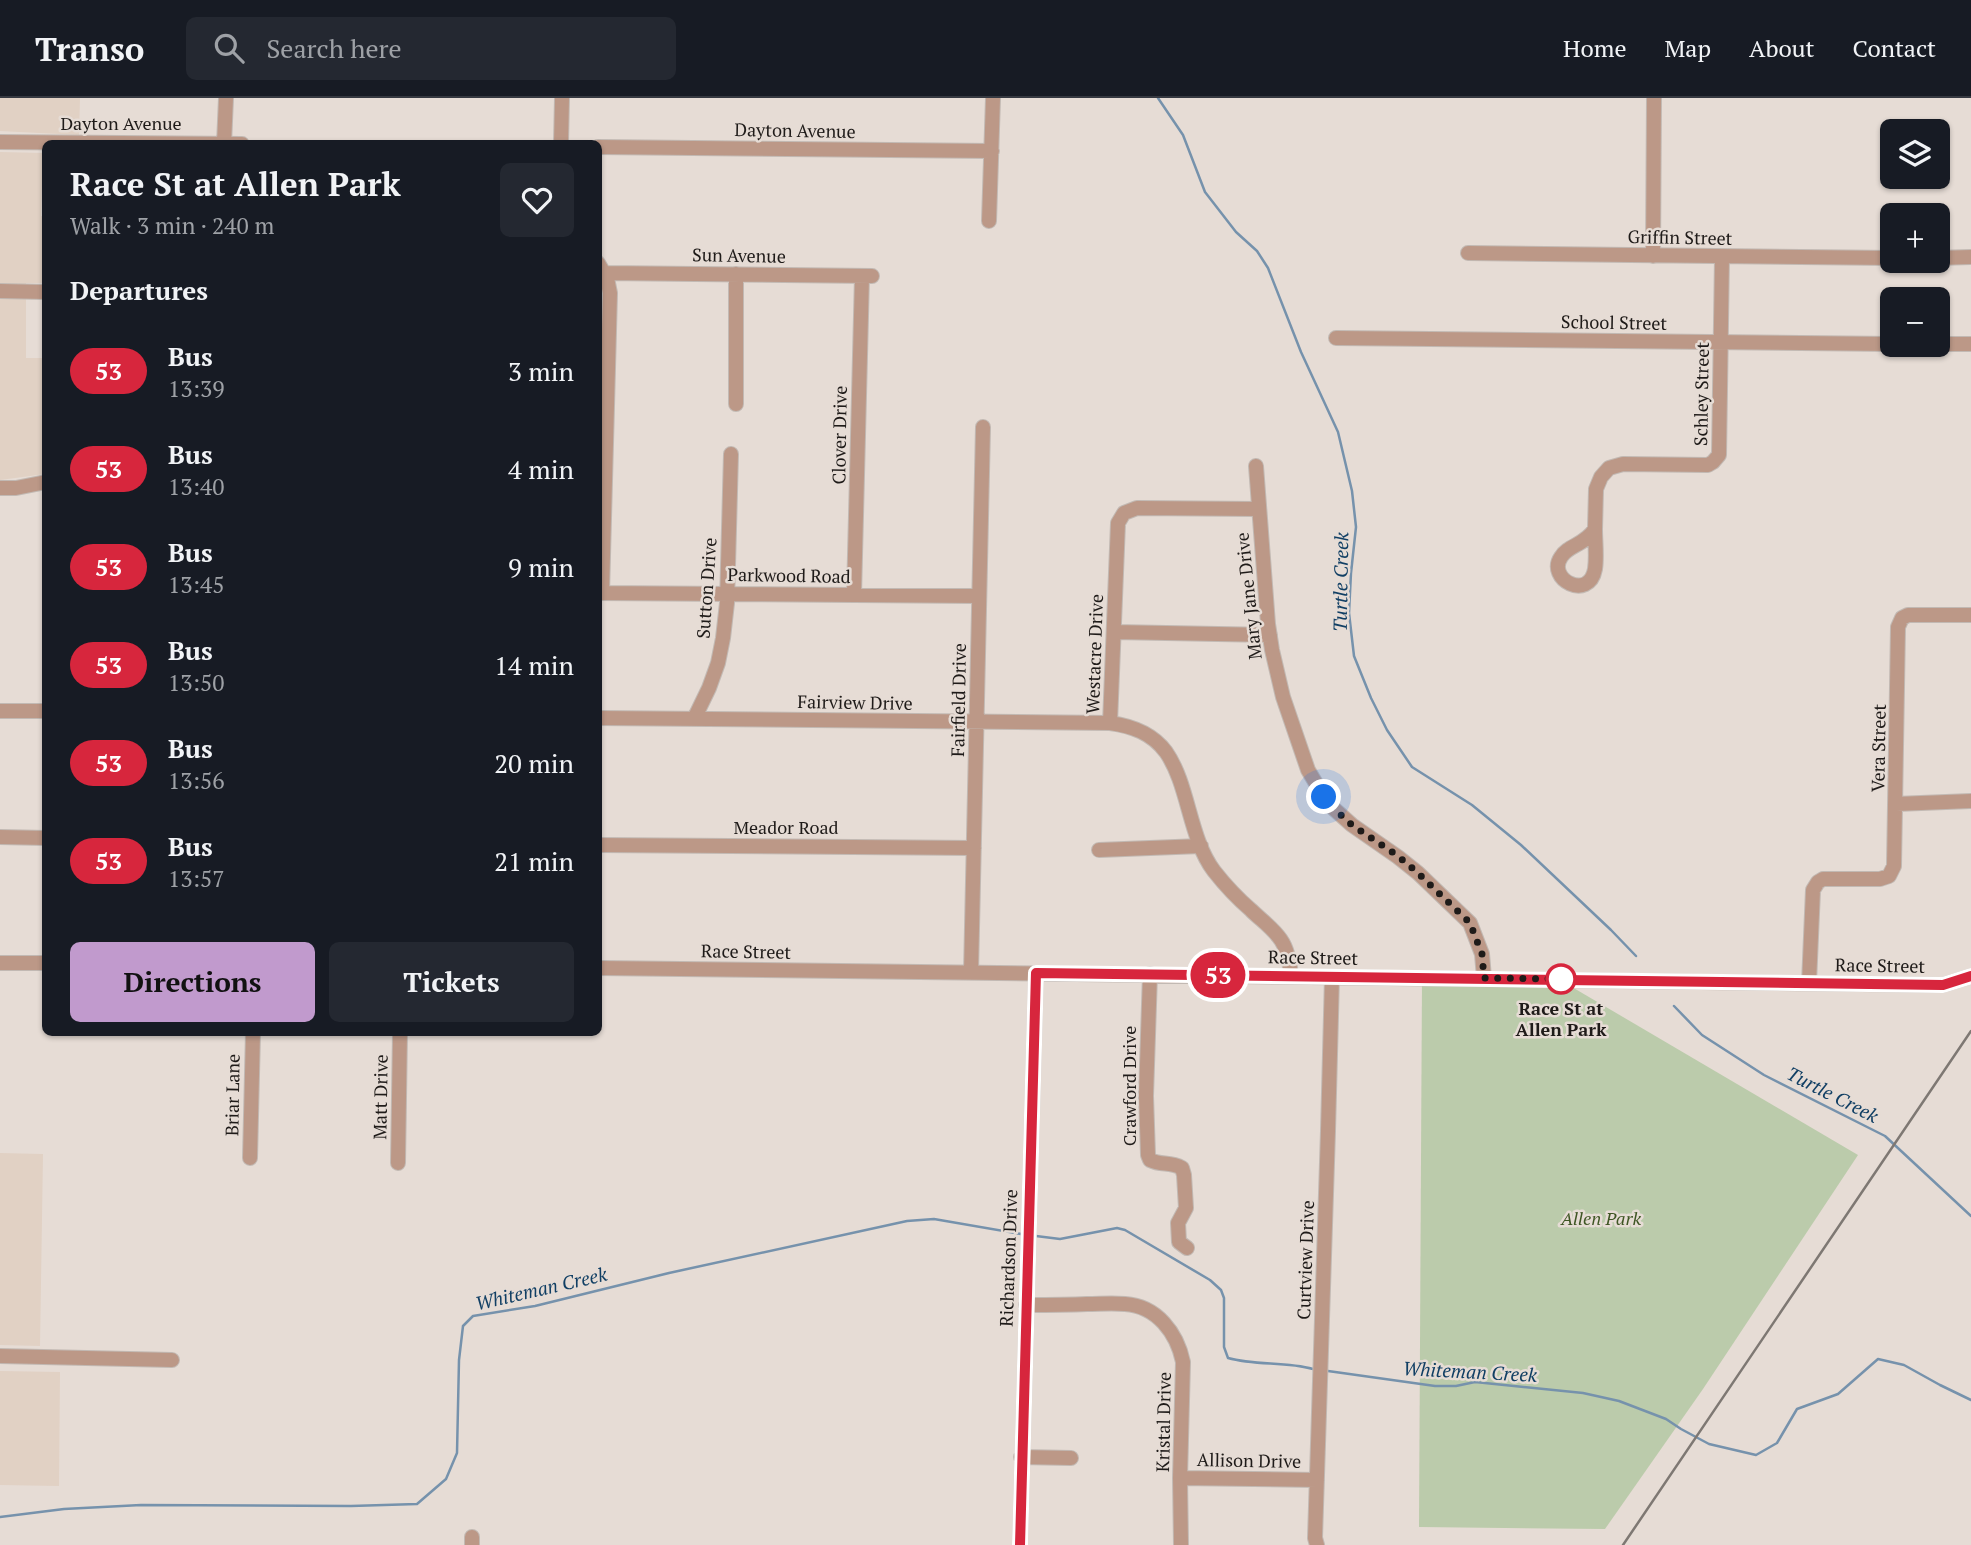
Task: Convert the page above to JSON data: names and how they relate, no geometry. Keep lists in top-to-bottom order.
{
  "streets": {
    "street": [
      "Dayton Avenue",
      "Griffin Street",
      "Sun Avenue",
      "School Street",
      "Schley Street",
      "Clover Drive",
      "Parkwood Road",
      "Sutton Drive",
      "Mary Jane Drive",
      "Westacre Drive",
      "Fairfield Drive",
      "Fairview Drive",
      "Vera Street",
      "Meador Road",
      "Race Street",
      "Crawford Drive",
      "Briar Lane",
      "Matt Drive",
      "Richardson Drive",
      "Curtview Drive",
      "Kristal Drive",
      "Allison Drive"
    ]
  },
  "crossings": [
    ["Griffin Street", "Schley Street"],
    ["Sun Avenue", "Clover Drive"],
    ["School Street", "Schley Street"],
    ["Clover Drive", "Parkwood Road"],
    ["Parkwood Road", "Sutton Drive"],
    ["Parkwood Road", "Fairfield Drive"],
    ["Sutton Drive", "Fairview Drive"],
    ["Mary Jane Drive", "Westacre Drive"],
    ["Mary Jane Drive", "Race Street"],
    ["Westacre Drive", "Fairview Drive"],
    ["Westacre Drive", "Race Street"],
    ["Fairfield Drive", "Fairview Drive"],
    ["Fairfield Drive", "Meador Road"],
    ["Fairfield Drive", "Race Street"],
    ["Vera Street", "Race Street"],
    ["Race Street", "Crawford Drive"],
    ["Race Street", "Richardson Drive"],
    ["Race Street", "Curtview Drive"],
    ["Richardson Drive", "Kristal Drive"],
    ["Curtview Drive", "Allison Drive"],
    ["Kristal Drive", "Allison Drive"]
  ],
  "water": ["Turtle Creek", "Whiteman Creek"],
  "parks": ["Allen Park"],
  "places": ["Race St at Allen Park"],
  "lines": ["bus line 53"],
  "page": {
    "header": "Transo",
    "search": "Search here",
    "nav": [
      "Home",
      "Map",
      "About",
      "Contact"
    ],
    "on_map": "53",
    "map_buttons": ["+", "−"],
    "heading": [
      ["Race St at Allen Park", "Walk · 3 min · 240 m"],
      "Departures"
    ],
    "list": [
      {
        "mark": "53",
        "name": "Bus",
        "note": "13:39",
        "value": "3 min"
      },
      {
        "mark": "53",
        "name": "Bus",
        "note": "13:40",
        "value": "4 min"
      },
      {
        "mark": "53",
        "name": "Bus",
        "note": "13:45",
        "value": "9 min"
      },
      {
        "mark": "53",
        "name": "Bus",
        "note": "13:50",
        "value": "14 min"
      },
      {
        "mark": "53",
        "name": "Bus",
        "note": "13:56",
        "value": "20 min"
      },
      {
        "mark": "53",
        "name": "Bus",
        "note": "13:57",
        "value": "21 min"
      }
    ],
    "buttons": ["Directions", "Tickets"]
  }
}
